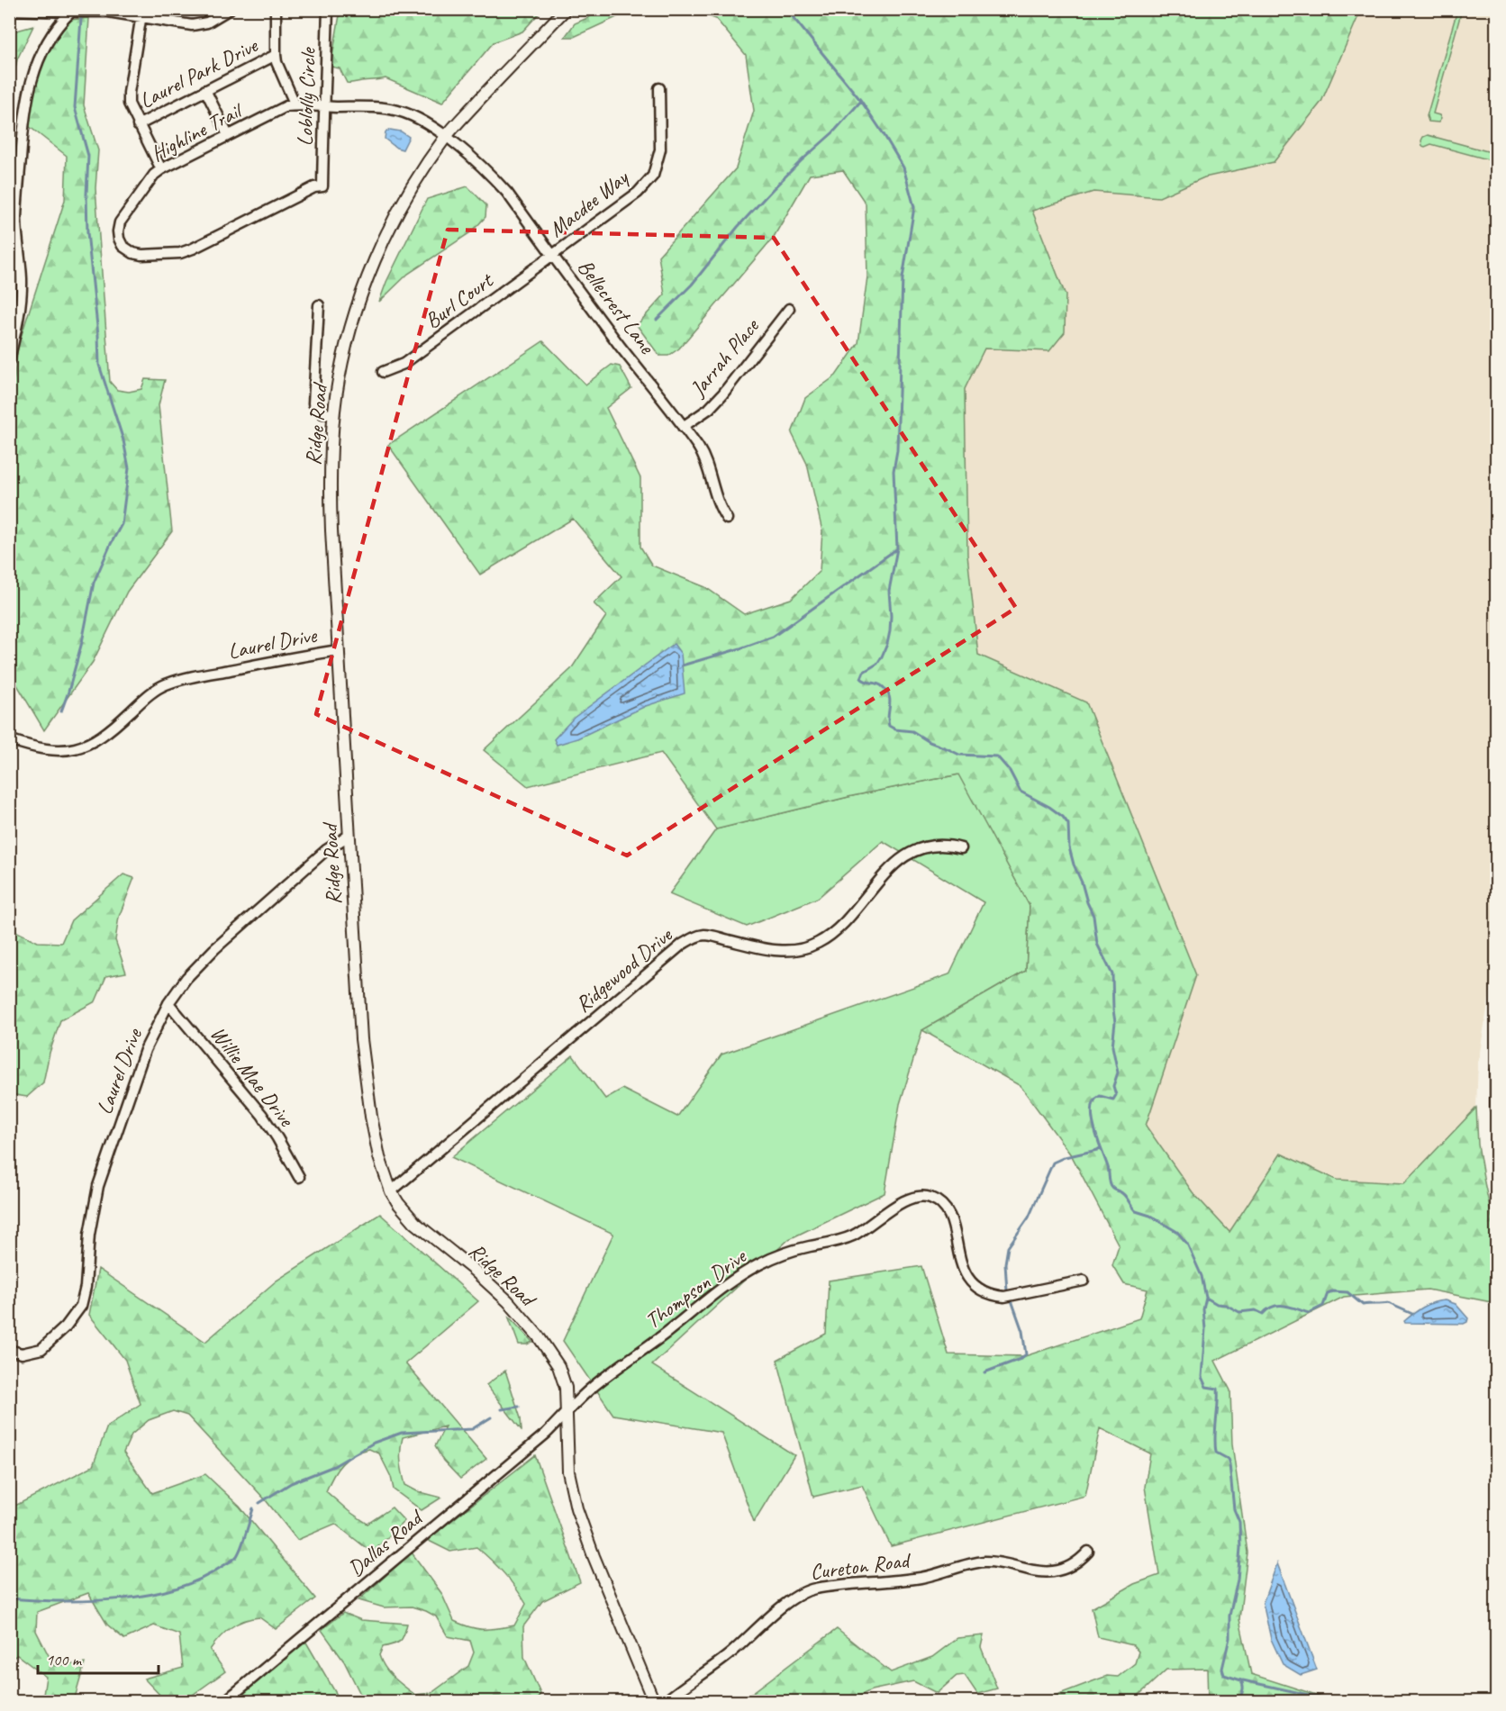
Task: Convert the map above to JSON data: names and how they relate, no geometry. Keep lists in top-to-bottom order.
{
  "streets": {
    "street": [
      "Laurel Park Drive",
      "Loblolly Circle",
      "Highline Trail",
      "Macdee Way",
      "Burl Court",
      "Bellecrest Lane",
      "Jarrah Place",
      "Ridge Road",
      "Laurel Drive",
      "Ridgewood Drive",
      "Willie Mae Drive",
      "Thompson Drive",
      "Dallas Road",
      "Cureton Road"
    ]
  },
  "crossings": [
    ["Loblolly Circle", "Highline Trail"],
    ["Loblolly Circle", "Bellecrest Lane"],
    ["Highline Trail", "Bellecrest Lane"],
    ["Macdee Way", "Burl Court"],
    ["Macdee Way", "Bellecrest Lane"],
    ["Burl Court", "Bellecrest Lane"],
    ["Bellecrest Lane", "Jarrah Place"],
    ["Bellecrest Lane", "Ridge Road"],
    ["Ridge Road", "Laurel Drive"],
    ["Ridge Road", "Ridgewood Drive"],
    ["Ridge Road", "Thompson Drive"],
    ["Ridge Road", "Dallas Road"],
    ["Laurel Drive", "Willie Mae Drive"],
    ["Thompson Drive", "Dallas Road"]
  ],
  "scale_bar": "100 m"
}
